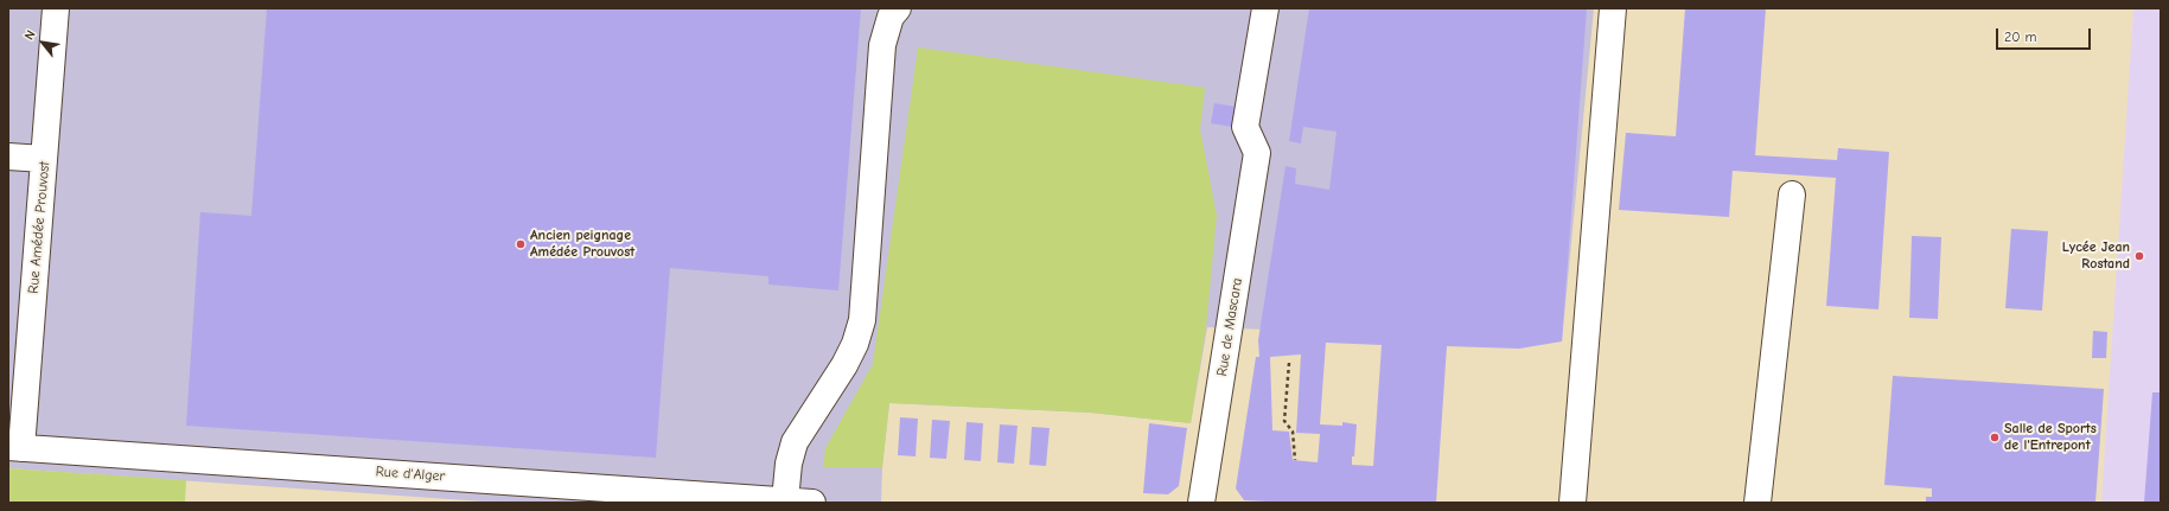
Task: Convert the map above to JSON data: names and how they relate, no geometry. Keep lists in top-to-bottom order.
{
  "streets": {
    "street": ["Rue Amédée Prouvost", "Rue de Mascara", "Rue d'Alger"]
  },
  "crossings": [
    ["Rue Amédée Prouvost", "Rue d'Alger"]
  ],
  "places": ["Ancien peignage Amédée Prouvost", "Lycée Jean Rostand", "Salle de Sports de l'Entrepont"],
  "scale_bar": "20 m",
  "north": "top left"
}
